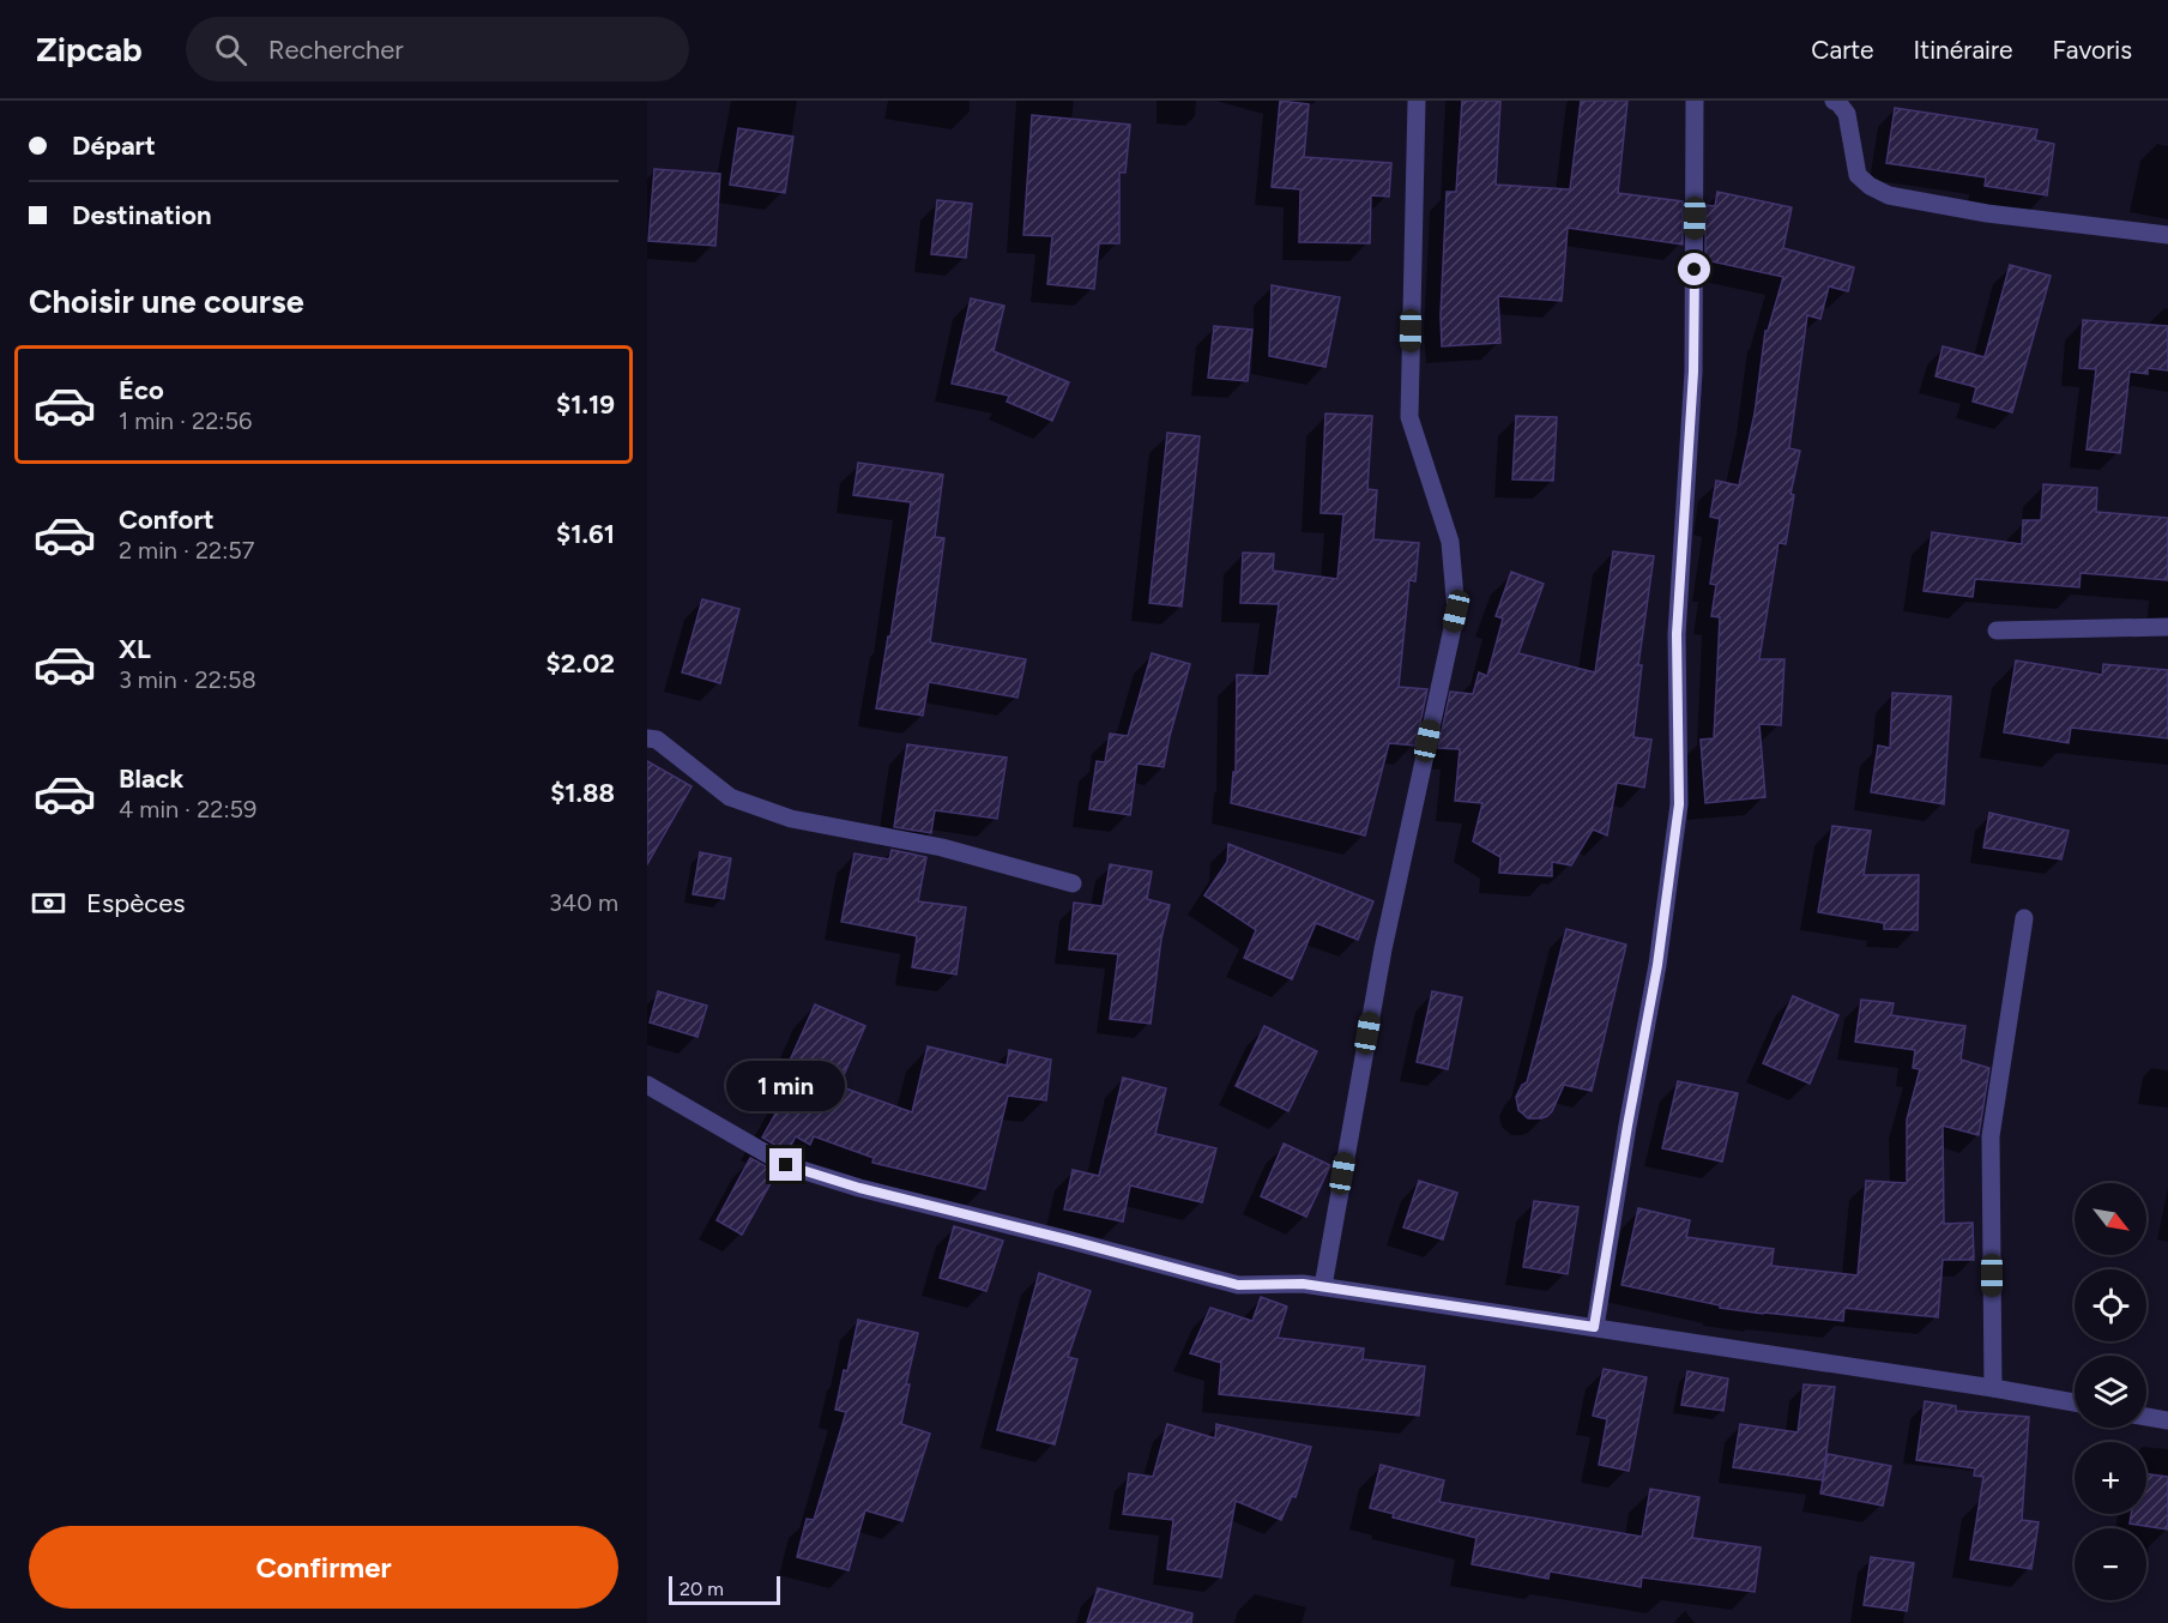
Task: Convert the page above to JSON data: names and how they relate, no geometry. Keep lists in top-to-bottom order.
{
  "scale_bar": "20 m",
  "north": "bottom right",
  "page": {
    "header": "Zipcab",
    "search": "Rechercher",
    "nav": ["Carte", "Itinéraire", "Favoris"],
    "banner": ["Départ", "Destination"],
    "heading": "Choisir une course",
    "list": [
      {
        "name": "Éco",
        "note": "1 min · 22:56",
        "value": "$1.19"
      },
      {
        "name": "Confort",
        "note": "2 min · 22:57",
        "value": "$1.61"
      },
      {
        "name": "XL",
        "note": "3 min · 22:58",
        "value": "$2.02"
      },
      {
        "name": "Black",
        "note": "4 min · 22:59",
        "value": "$1.88"
      }
    ],
    "pay": ["Espèces", "340 m"],
    "bubble": "1 min",
    "map_buttons": ["+", "−"],
    "buttons": "Confirmer",
    "scale": "20 m"
  }
}
